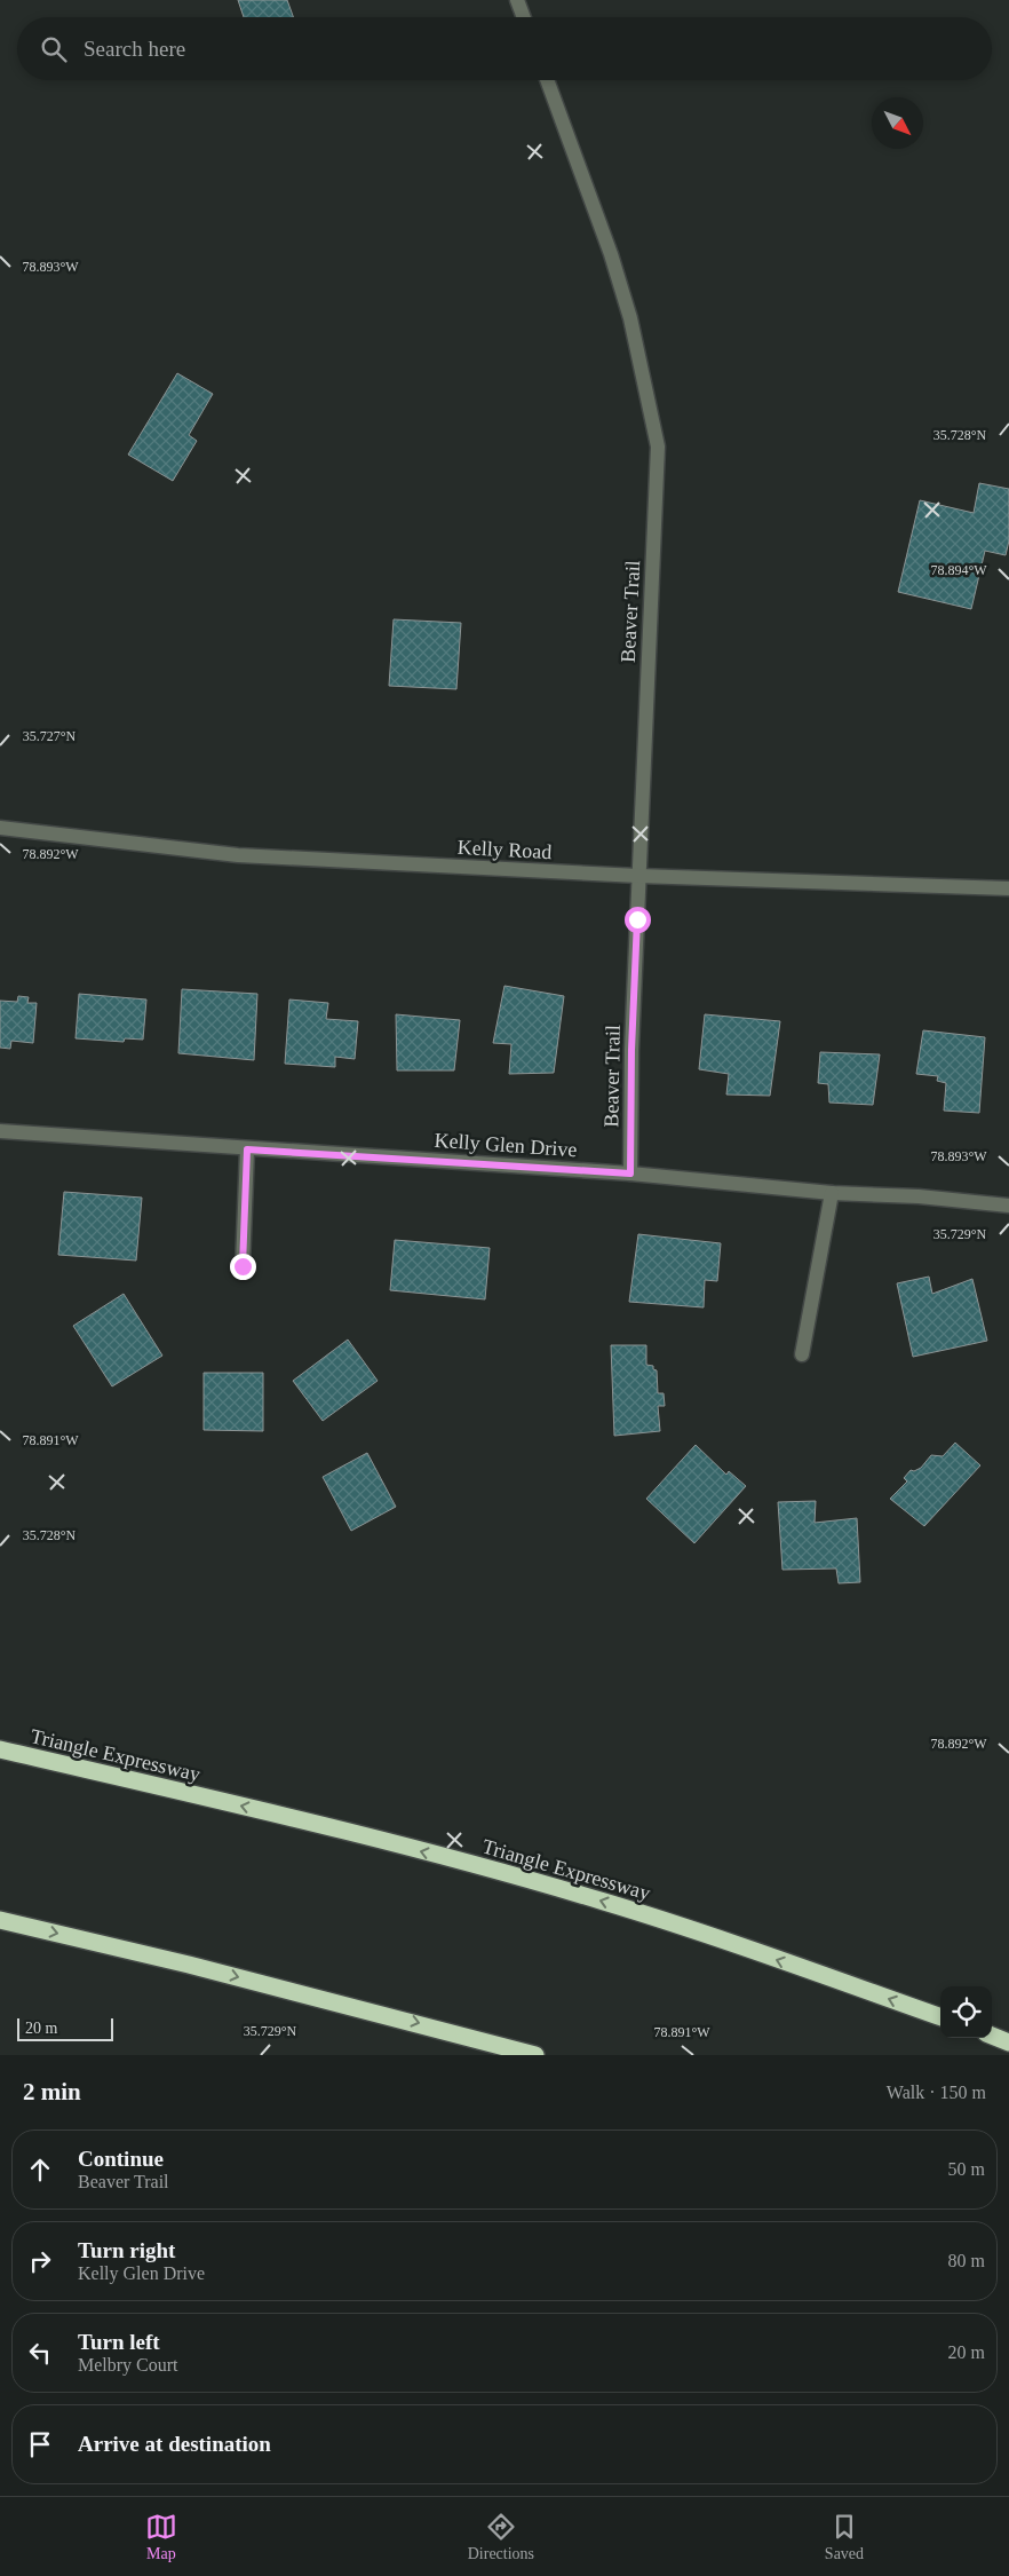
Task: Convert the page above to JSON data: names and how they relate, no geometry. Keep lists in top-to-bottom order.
{
  "streets": {
    "highway": ["Triangle Expressway"],
    "street": ["Beaver Trail", "Kelly Road", "Kelly Glen Drive"]
  },
  "crossings": [
    ["Beaver Trail", "Kelly Road"],
    ["Beaver Trail", "Kelly Glen Drive"]
  ],
  "one_way": ["Triangle Expressway"],
  "scale_bar": "20 m",
  "north": "bottom right",
  "page": {
    "search": "Search here",
    "scale": "20 m",
    "heading": ["2 min", "Walk · 150 m"],
    "list": [
      ["Continue", "Beaver Trail", "50 m"],
      ["Turn right", "Kelly Glen Drive", "80 m"],
      ["Turn left", "Melbry Court", "20 m"],
      "Arrive at destination"
    ],
    "nav": ["Map", "Directions", "Saved"]
  },
  "coordinates": [
    "78.893°W",
    "35.728°N",
    "78.894°W",
    "35.727°N",
    "78.892°W",
    "35.729°N",
    "78.891°W"
  ]
}
